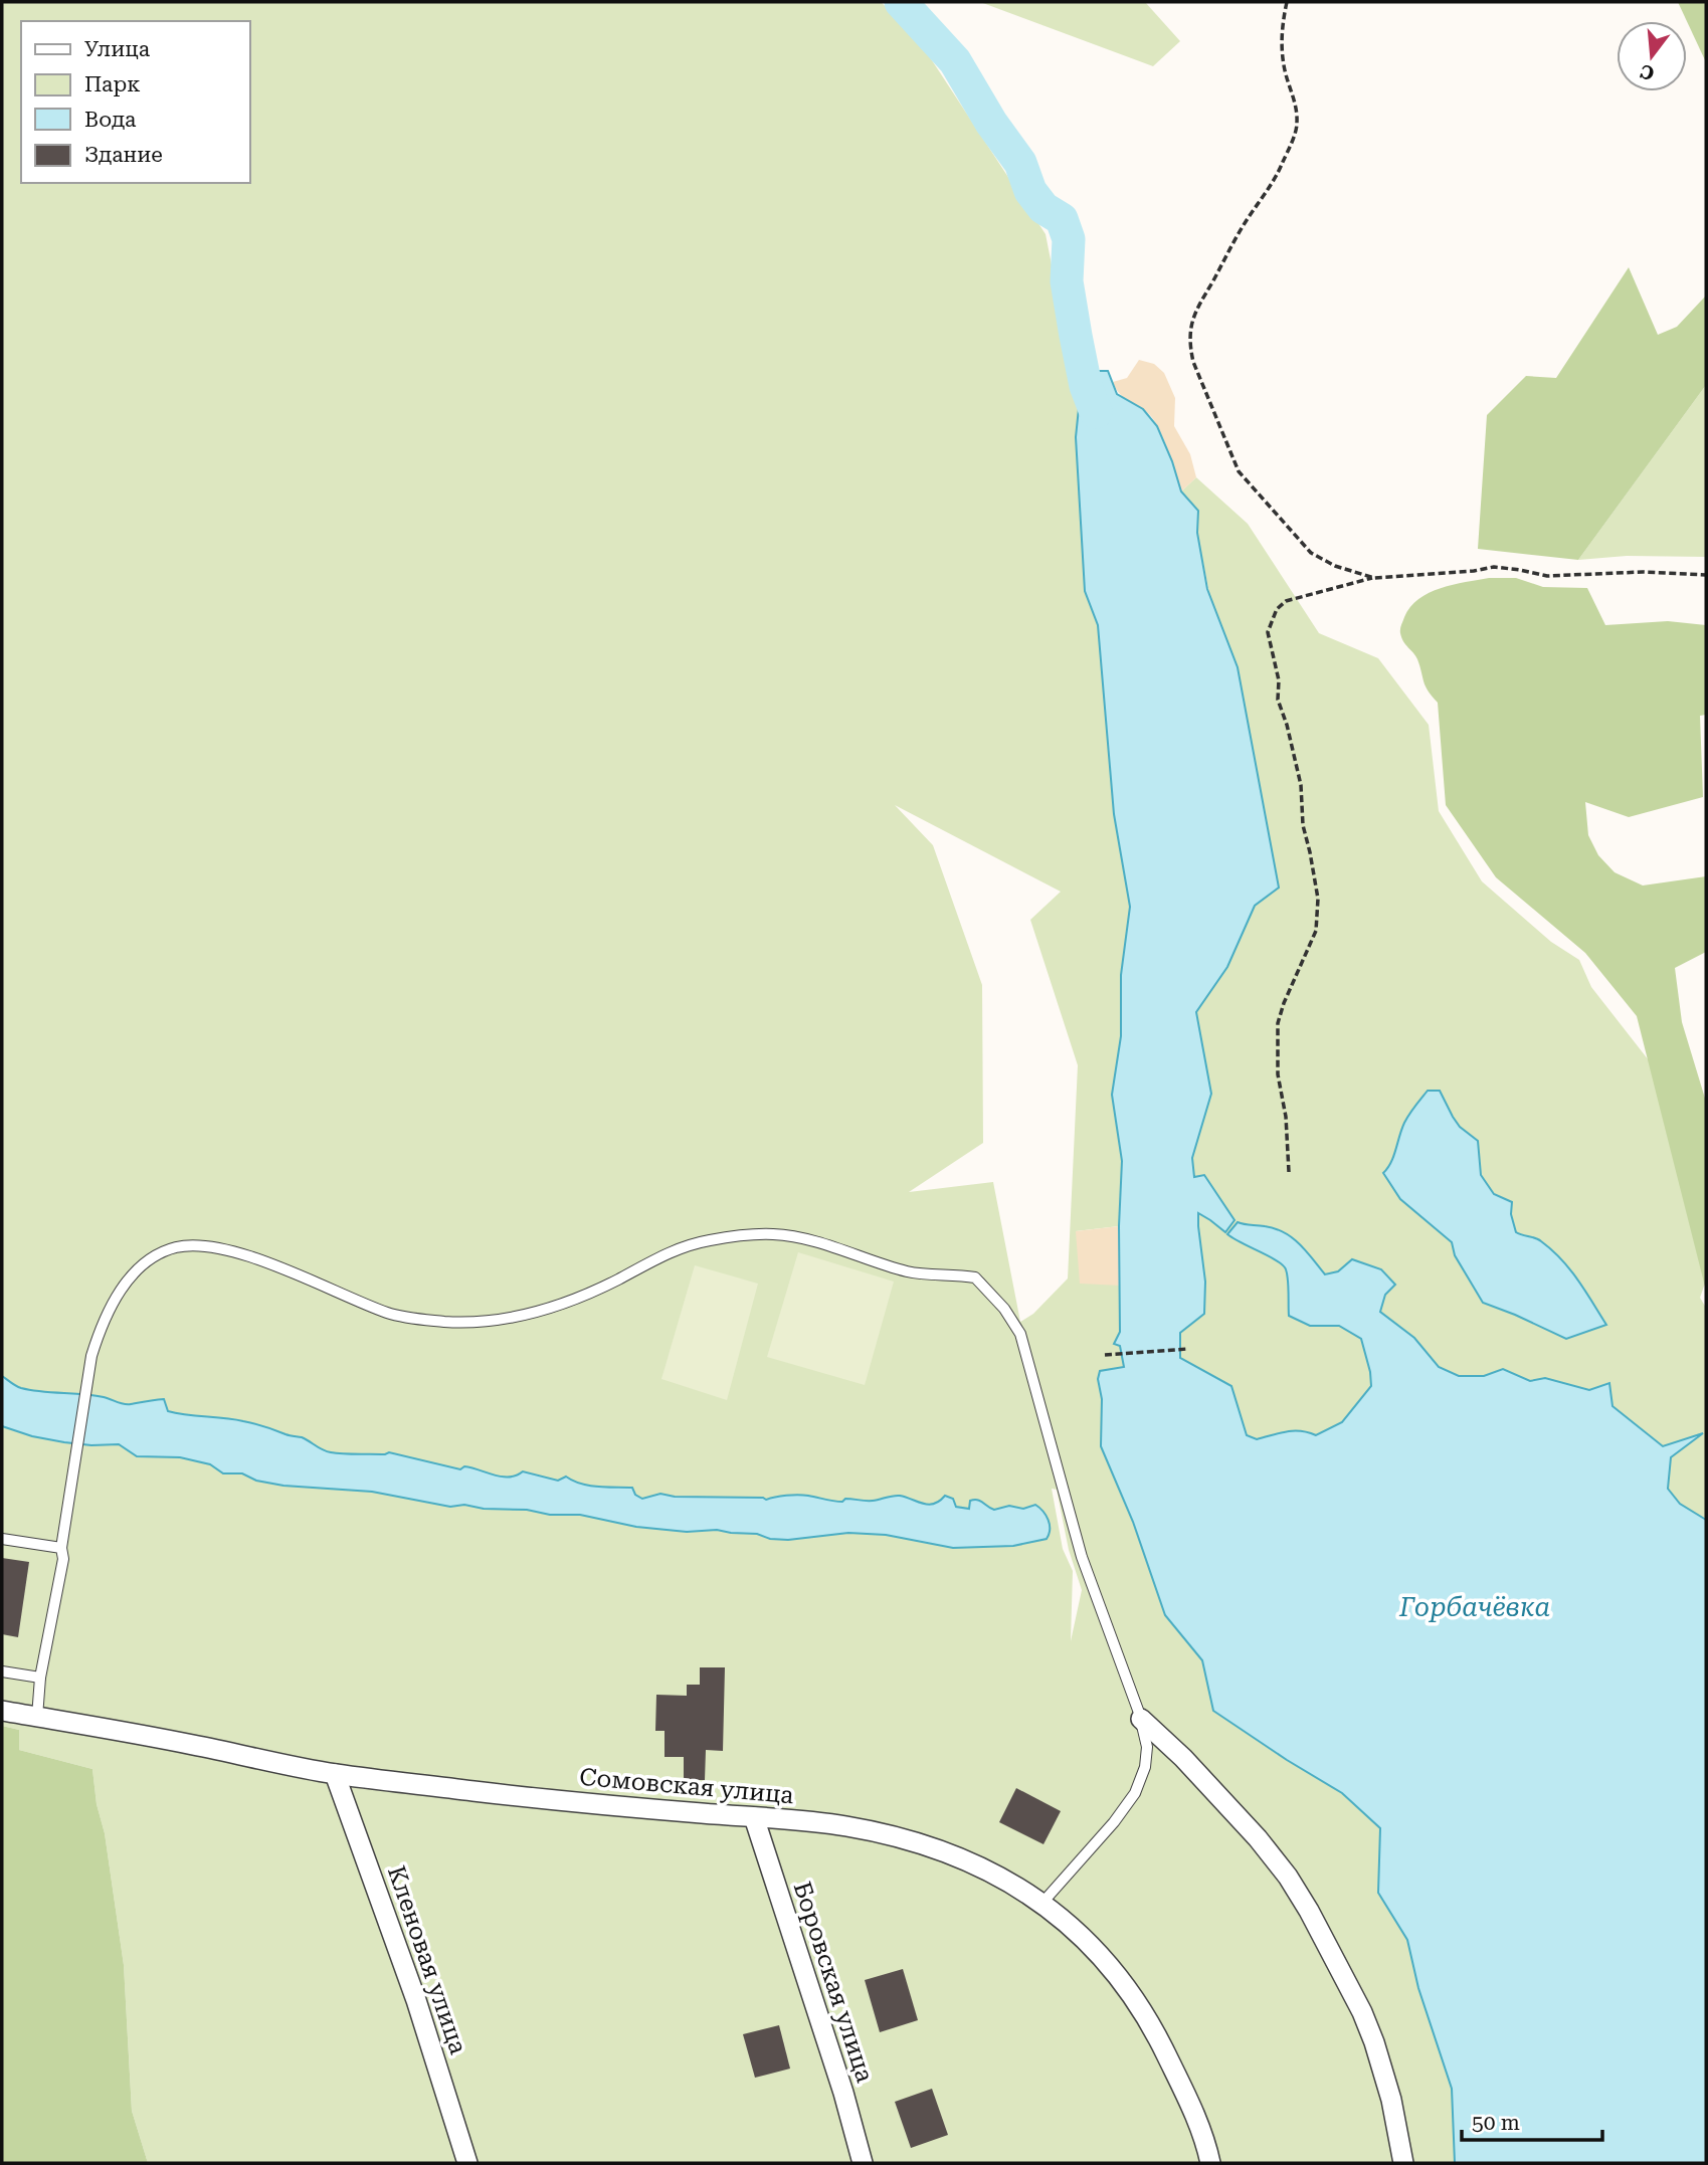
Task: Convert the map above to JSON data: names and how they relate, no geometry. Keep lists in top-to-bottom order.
{
  "streets": {
    "street": ["Сомовская улица", "Кленовая улица", "Боровская улица"]
  },
  "crossings": [
    ["Сомовская улица", "Кленовая улица"],
    ["Сомовская улица", "Боровская улица"]
  ],
  "water": ["Горбачёвка"],
  "legend": [
    "Улица",
    "Парк",
    "Вода",
    "Здание"
  ],
  "scale_bar": "50 m",
  "north": "bottom"
}
